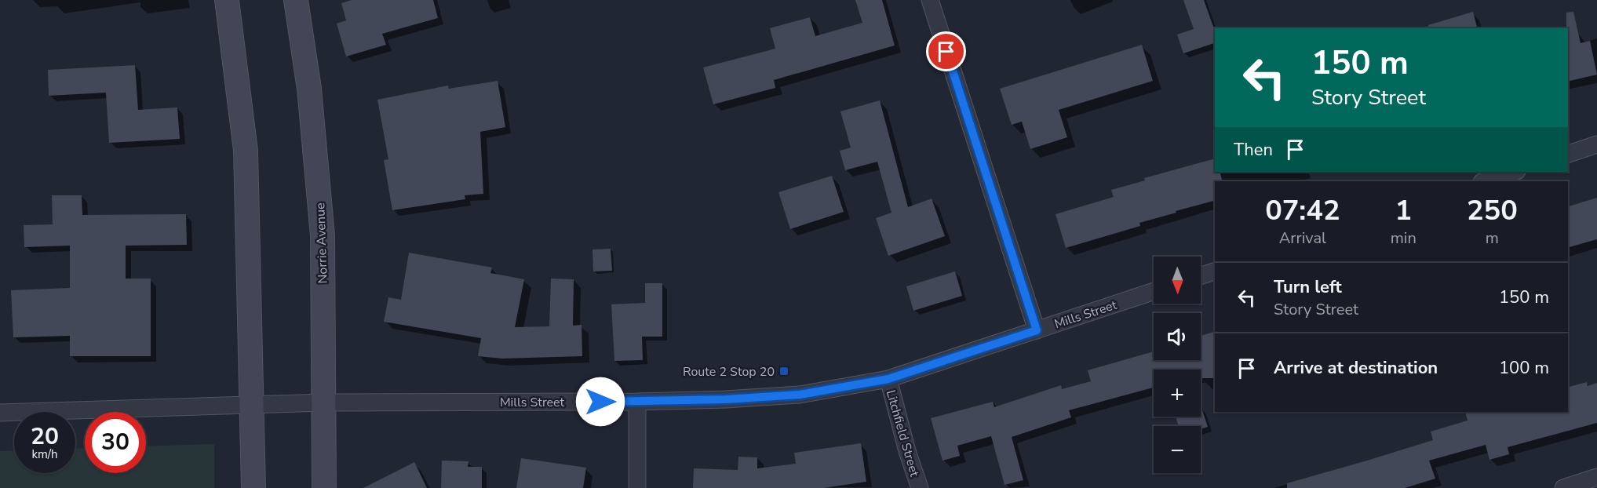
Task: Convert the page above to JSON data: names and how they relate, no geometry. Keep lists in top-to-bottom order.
{
  "streets": {
    "main road": ["Norrie Avenue"],
    "street": ["Mills Street", "Litchfield Street"]
  },
  "crossings": [
    ["Norrie Avenue", "Mills Street"],
    ["Mills Street", "Litchfield Street"]
  ],
  "places": {
    "transit": ["Route 2 Stop 20"]
  },
  "north": "bottom",
  "page": {
    "turn": ["150 m", "Story Street"],
    "then": "Then",
    "eta": [
      "07:42",
      "Arrival",
      "1",
      "min",
      "250",
      "m"
    ],
    "map_buttons": ["+", "−"],
    "list": [
      {
        "name": "Turn left",
        "note": "Story Street",
        "value": "150 m"
      },
      {
        "name": "Arrive at destination",
        "value": "100 m"
      }
    ],
    "speed": "20 km/h",
    "limit": "30"
  }
}
